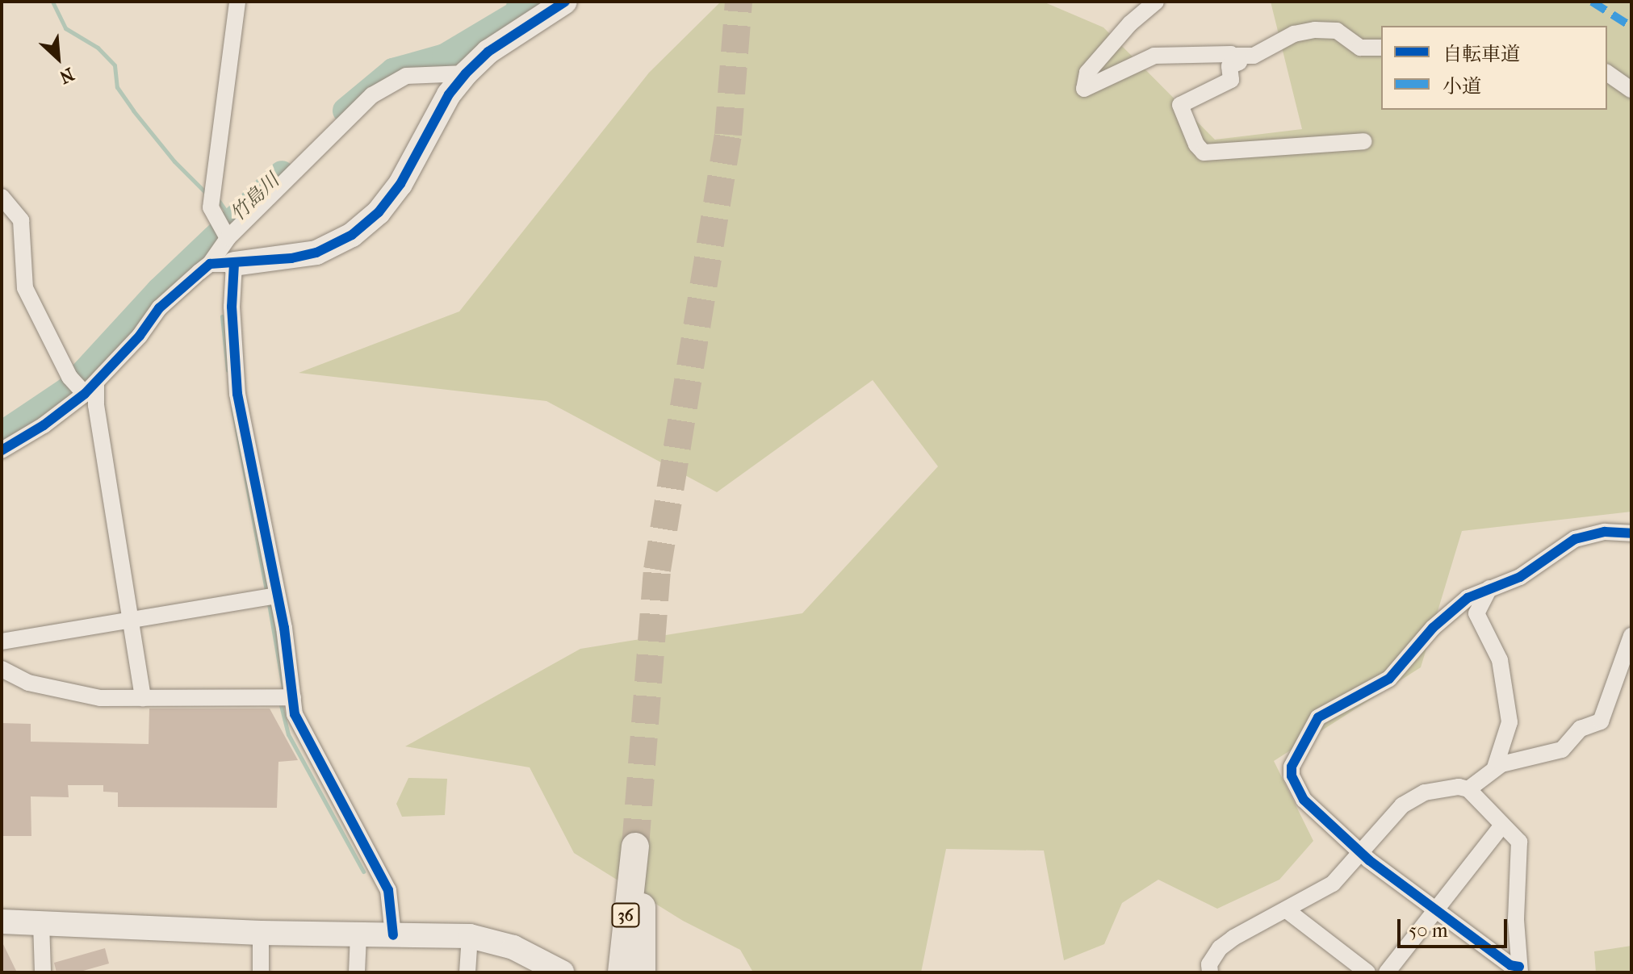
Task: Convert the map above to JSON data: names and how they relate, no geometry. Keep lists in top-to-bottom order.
{
  "streets": {
    "main road": ["36"]
  },
  "water": ["竹島川"],
  "legend": ["自転車道", "小道"],
  "scale_bar": "50 m",
  "north": "bottom right"
}
